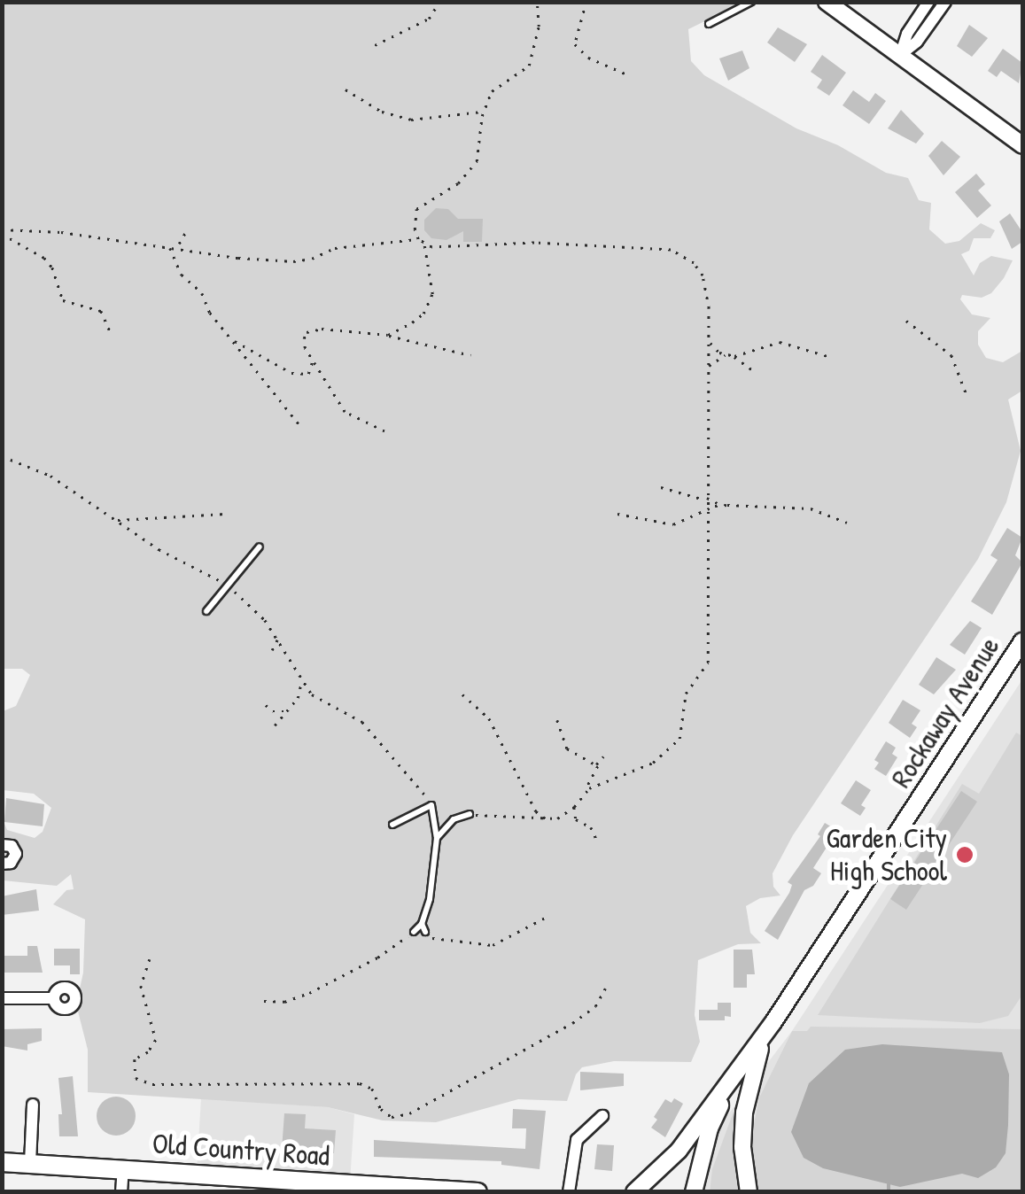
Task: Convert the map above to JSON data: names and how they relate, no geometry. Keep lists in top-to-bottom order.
{
  "streets": {
    "main road": ["Rockaway Avenue", "Old Country Road"]
  },
  "places": ["Garden City High School"]
}
